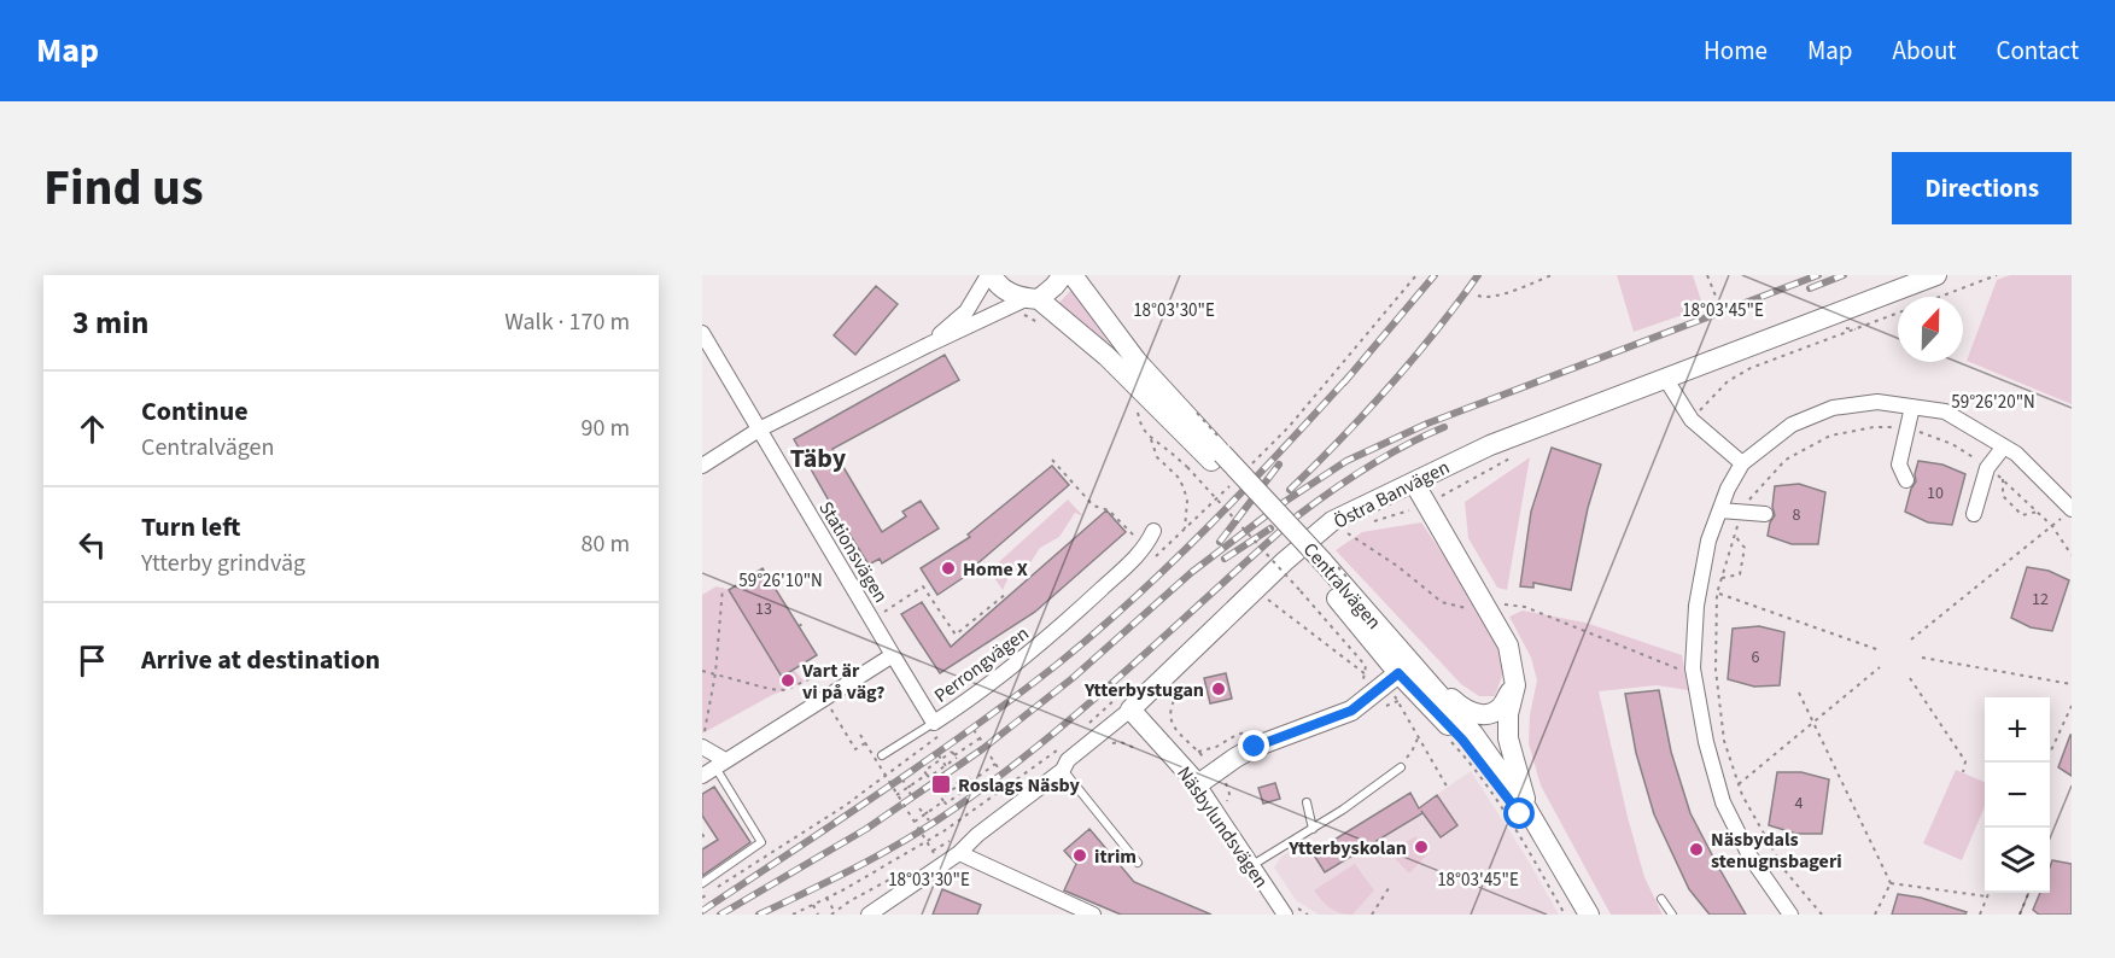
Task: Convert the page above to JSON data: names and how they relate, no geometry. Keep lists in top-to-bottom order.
{
  "streets": {
    "street": [
      "Östra Banvägen",
      "Stationsvägen",
      "Centralvägen",
      "Perrongvägen",
      "Näsbylundsvägen"
    ]
  },
  "crossings": [
    ["Östra Banvägen", "Näsbylundsvägen"],
    ["Stationsvägen", "Perrongvägen"]
  ],
  "districts": ["Täby"],
  "places": {
    "other": [
      "Home X",
      "Vart är vi på väg?",
      "Ytterbystugan",
      "Ytterbyskolan",
      "Näsbydals stenugnsbageri",
      "itrim"
    ],
    "transit": ["Roslags Näsby"]
  },
  "house_numbers": [
    "10",
    "8",
    "12",
    "13",
    "6",
    "4"
  ],
  "north": "top",
  "page": {
    "header": "Map",
    "nav": [
      "Home",
      "Map",
      "About",
      "Contact"
    ],
    "title": "Find us",
    "buttons": "Directions",
    "heading": ["3 min", "Walk · 170 m"],
    "list": [
      ["Continue", "Centralvägen", "90 m"],
      ["Turn left", "Ytterby grindväg", "80 m"],
      "Arrive at destination"
    ],
    "map_buttons": ["+", "−"]
  },
  "coordinates": [
    "18°03'30\"E",
    "18°03'45\"E",
    "59°26'20\"N",
    "59°26'10\"N"
  ]
}
